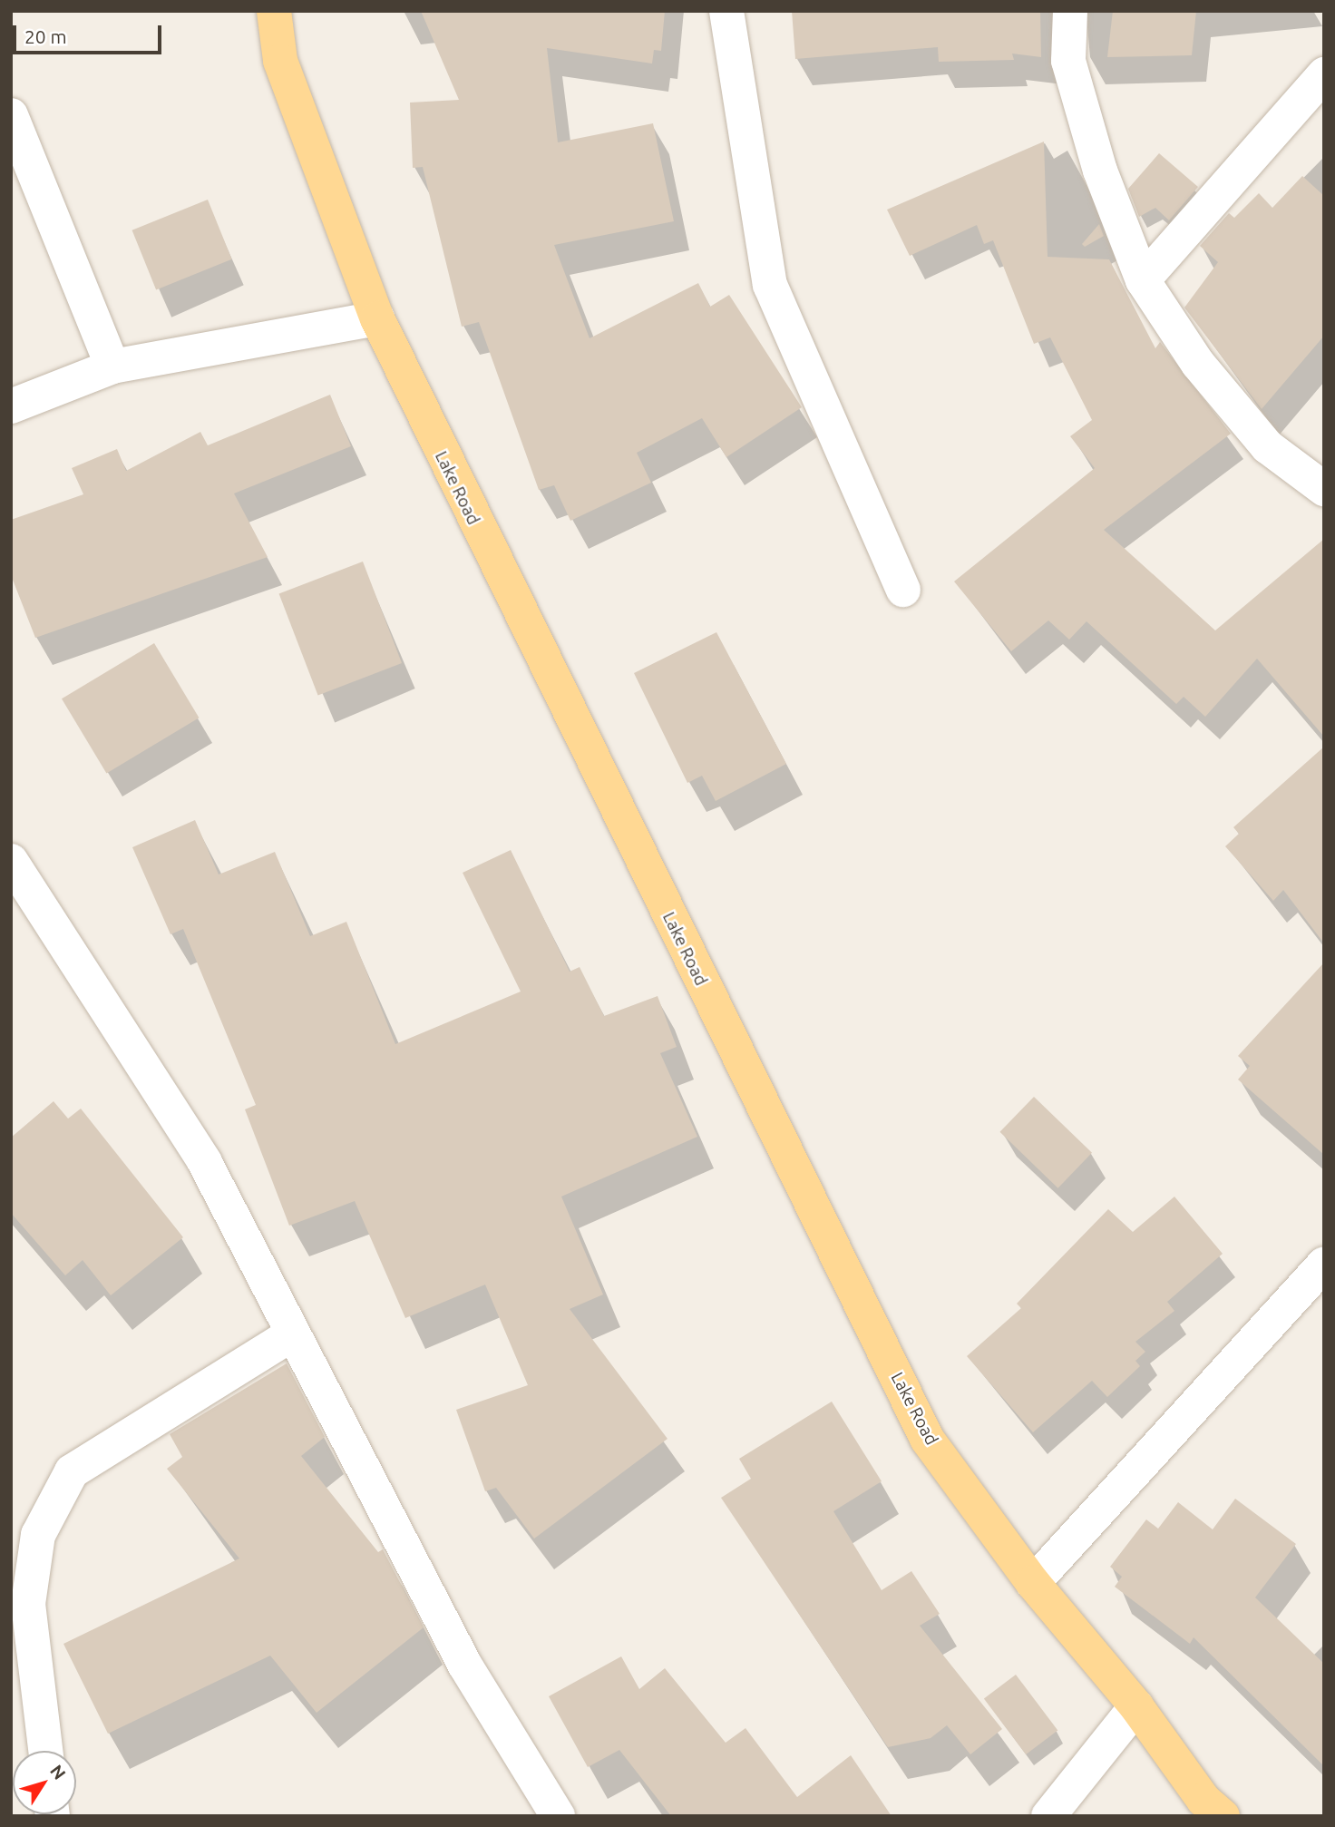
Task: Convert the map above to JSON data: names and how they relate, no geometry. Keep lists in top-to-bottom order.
{
  "streets": {
    "main road": ["Lake Road"]
  },
  "scale_bar": "20 m",
  "north": "top right"
}
